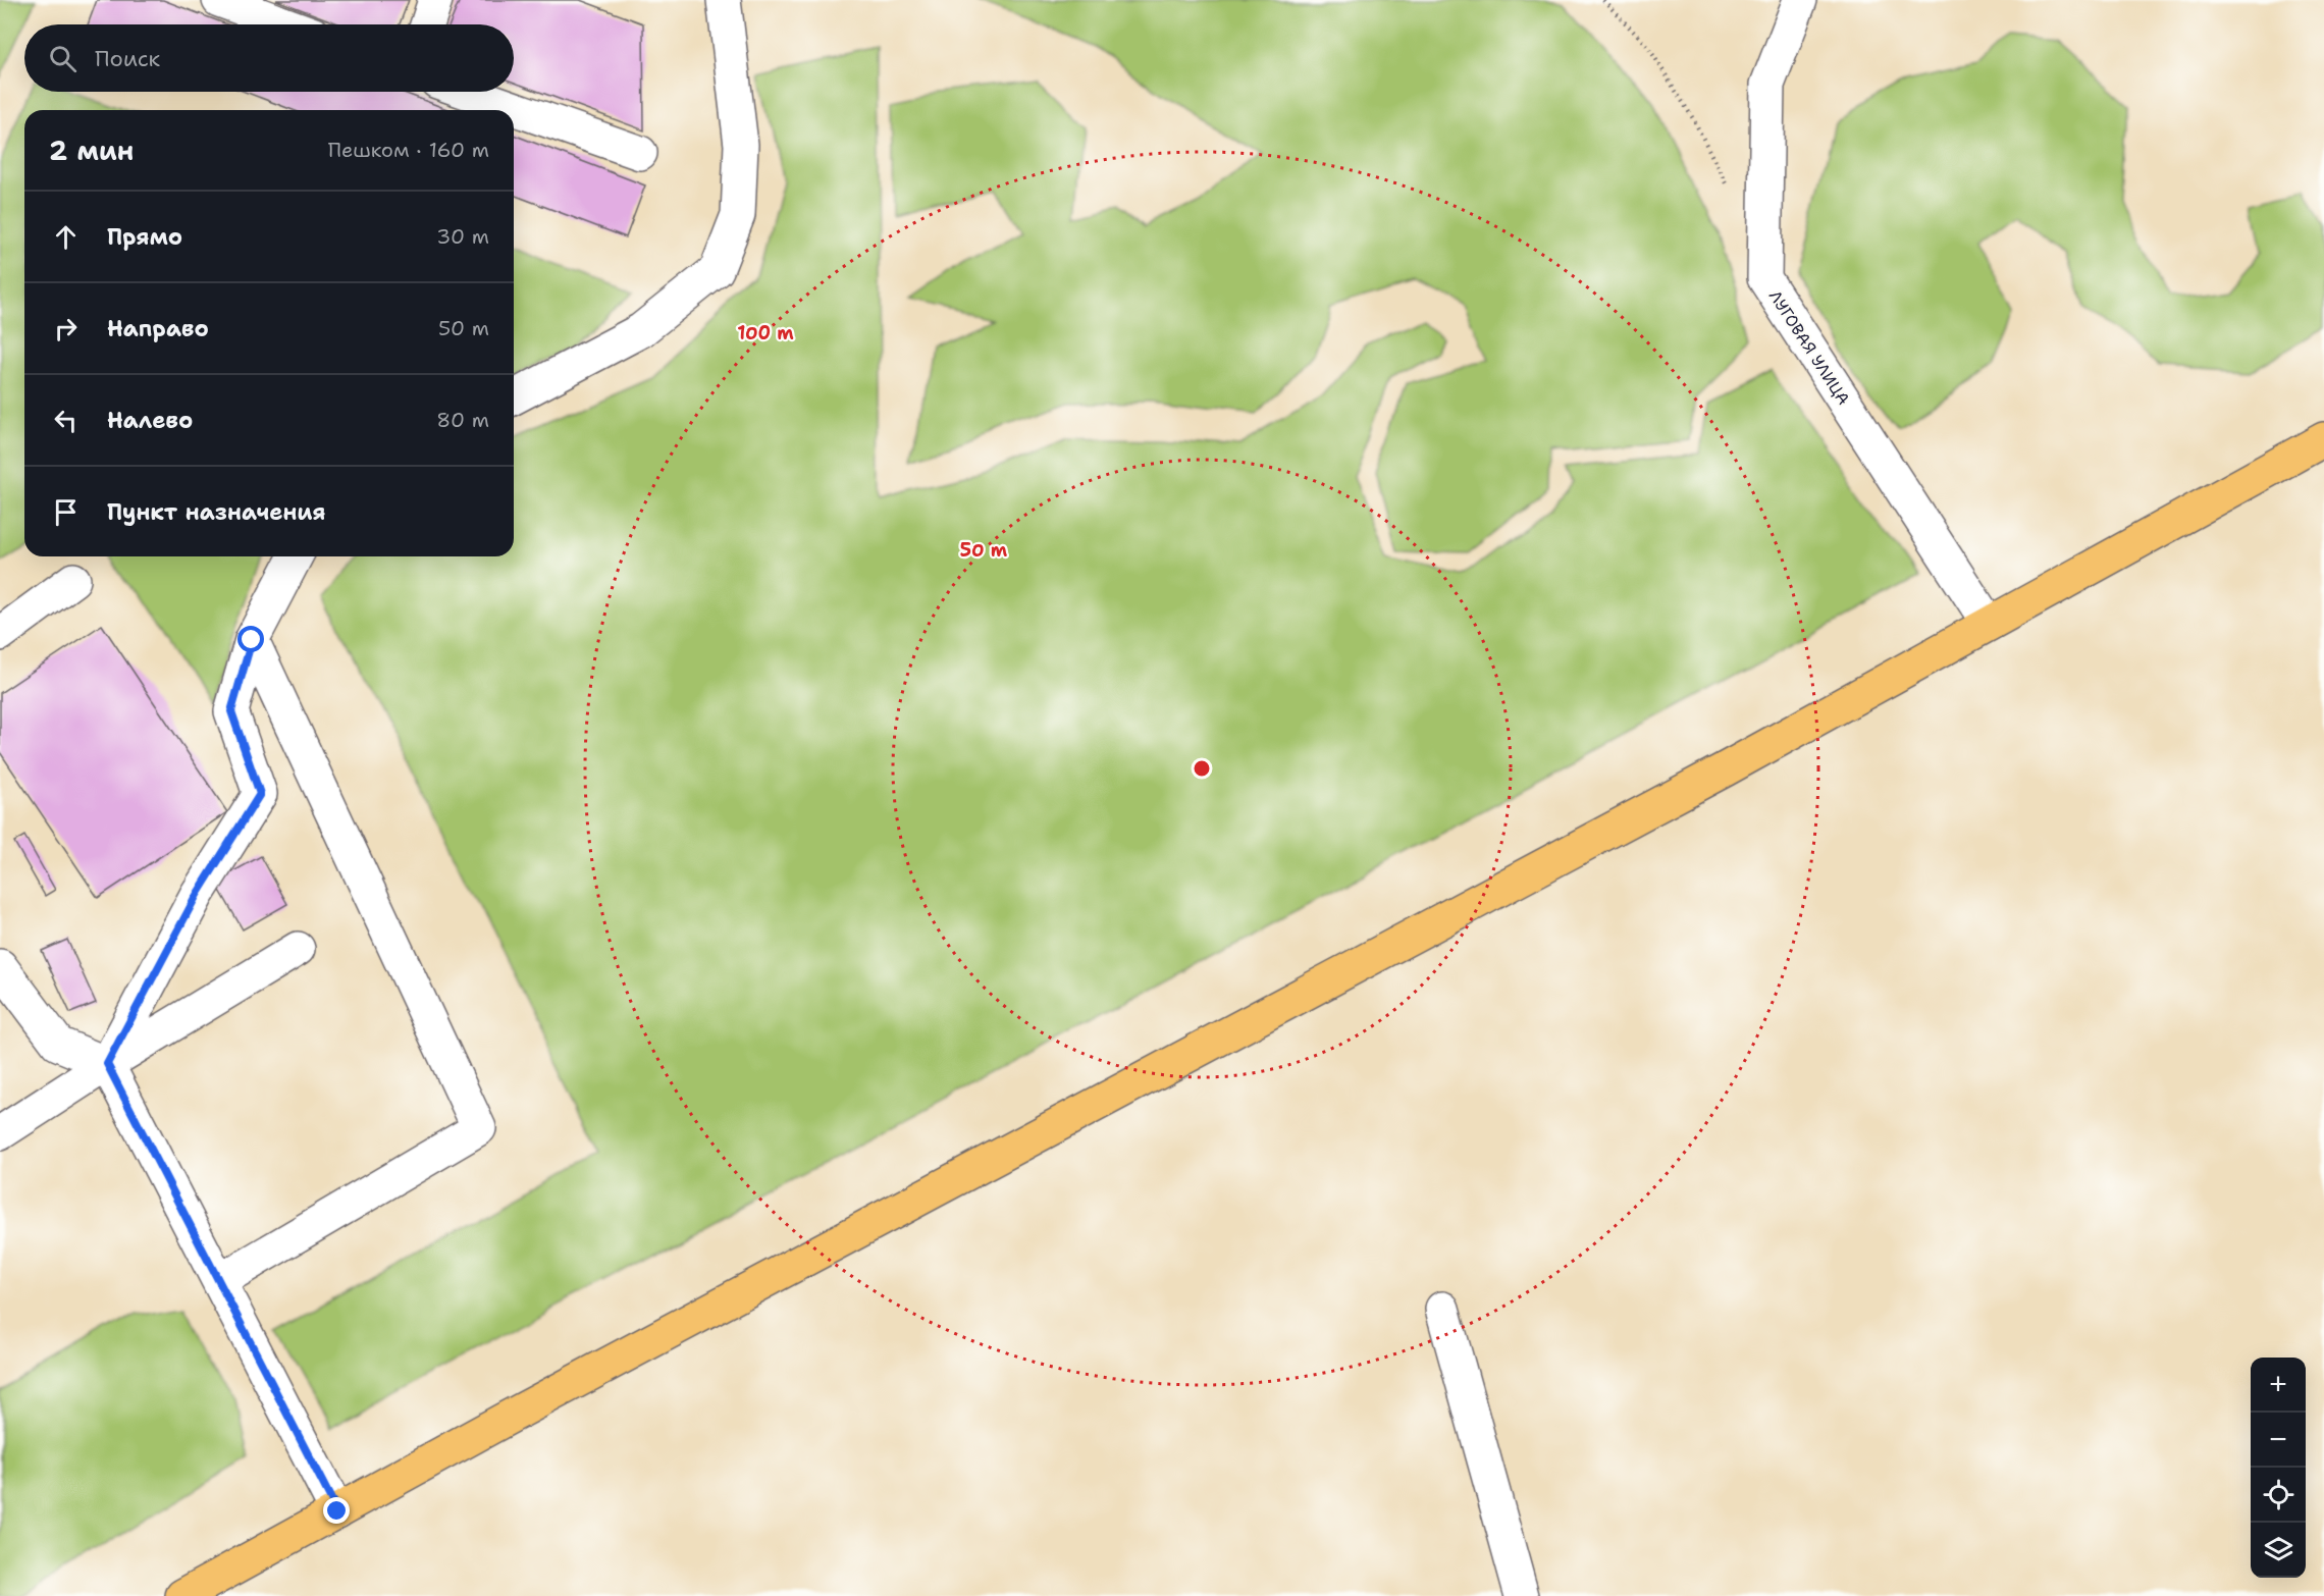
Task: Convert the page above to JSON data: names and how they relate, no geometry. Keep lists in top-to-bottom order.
{
  "streets": {
    "street": ["ЛУГОВАЯ УЛИЦА"]
  },
  "page": {
    "search": "Поиск",
    "heading": ["2 мин", "Пешком · 160 m"],
    "list": [
      ["Прямо", "30 m"],
      ["Направо", "50 m"],
      ["Налево", "80 m"],
      "Пункт назначения"
    ],
    "map_buttons": ["+", "−"]
  },
  "rings": ["100 m", "50 m"]
}
